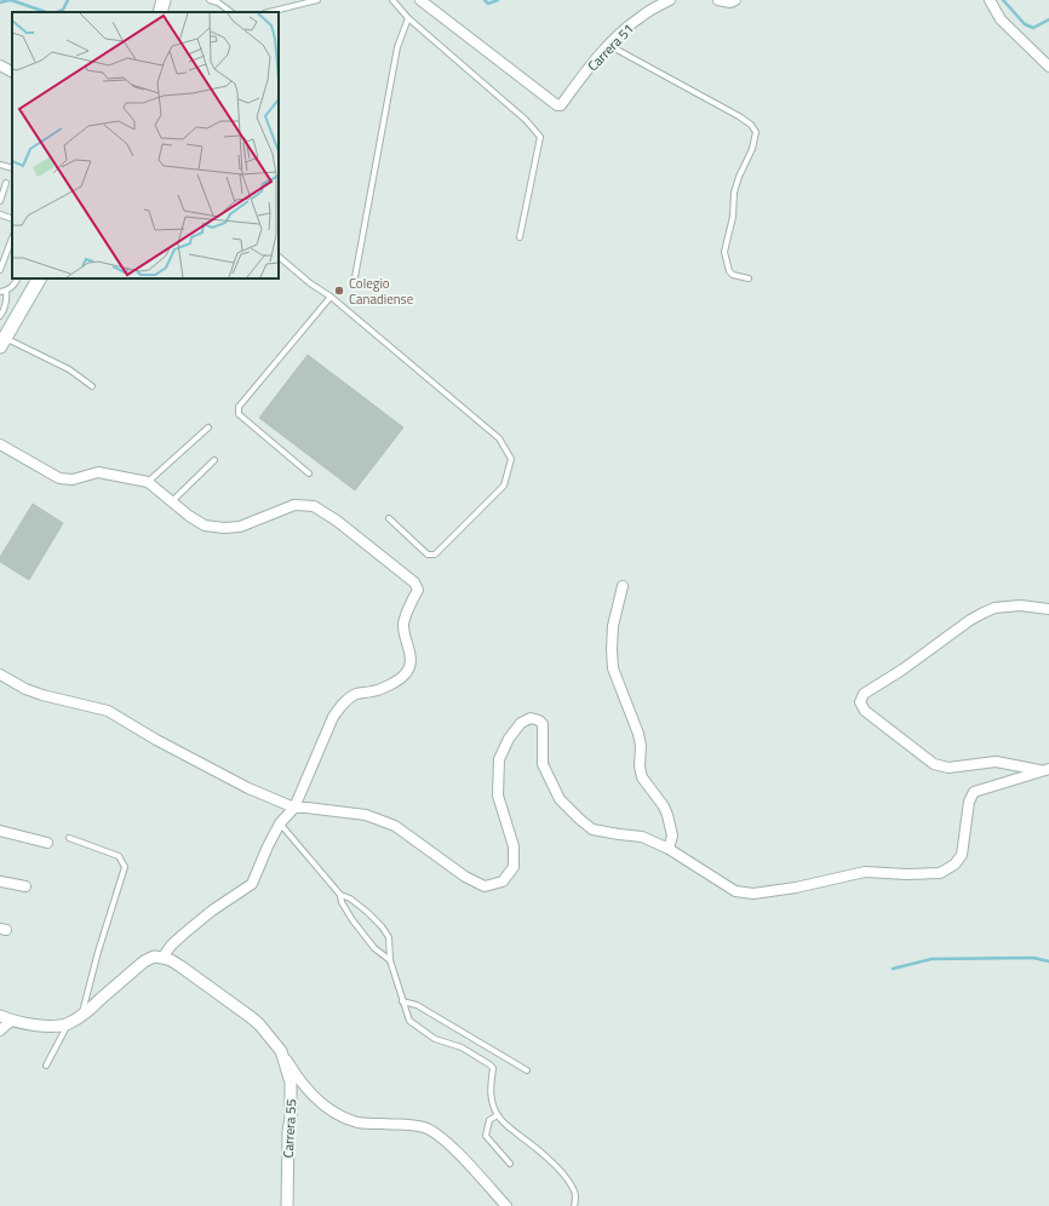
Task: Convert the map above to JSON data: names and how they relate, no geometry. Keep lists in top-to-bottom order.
{
  "streets": {
    "street": ["Carrera 51", "Carrera 55"]
  },
  "places": ["Colegio Canadiense"]
}
